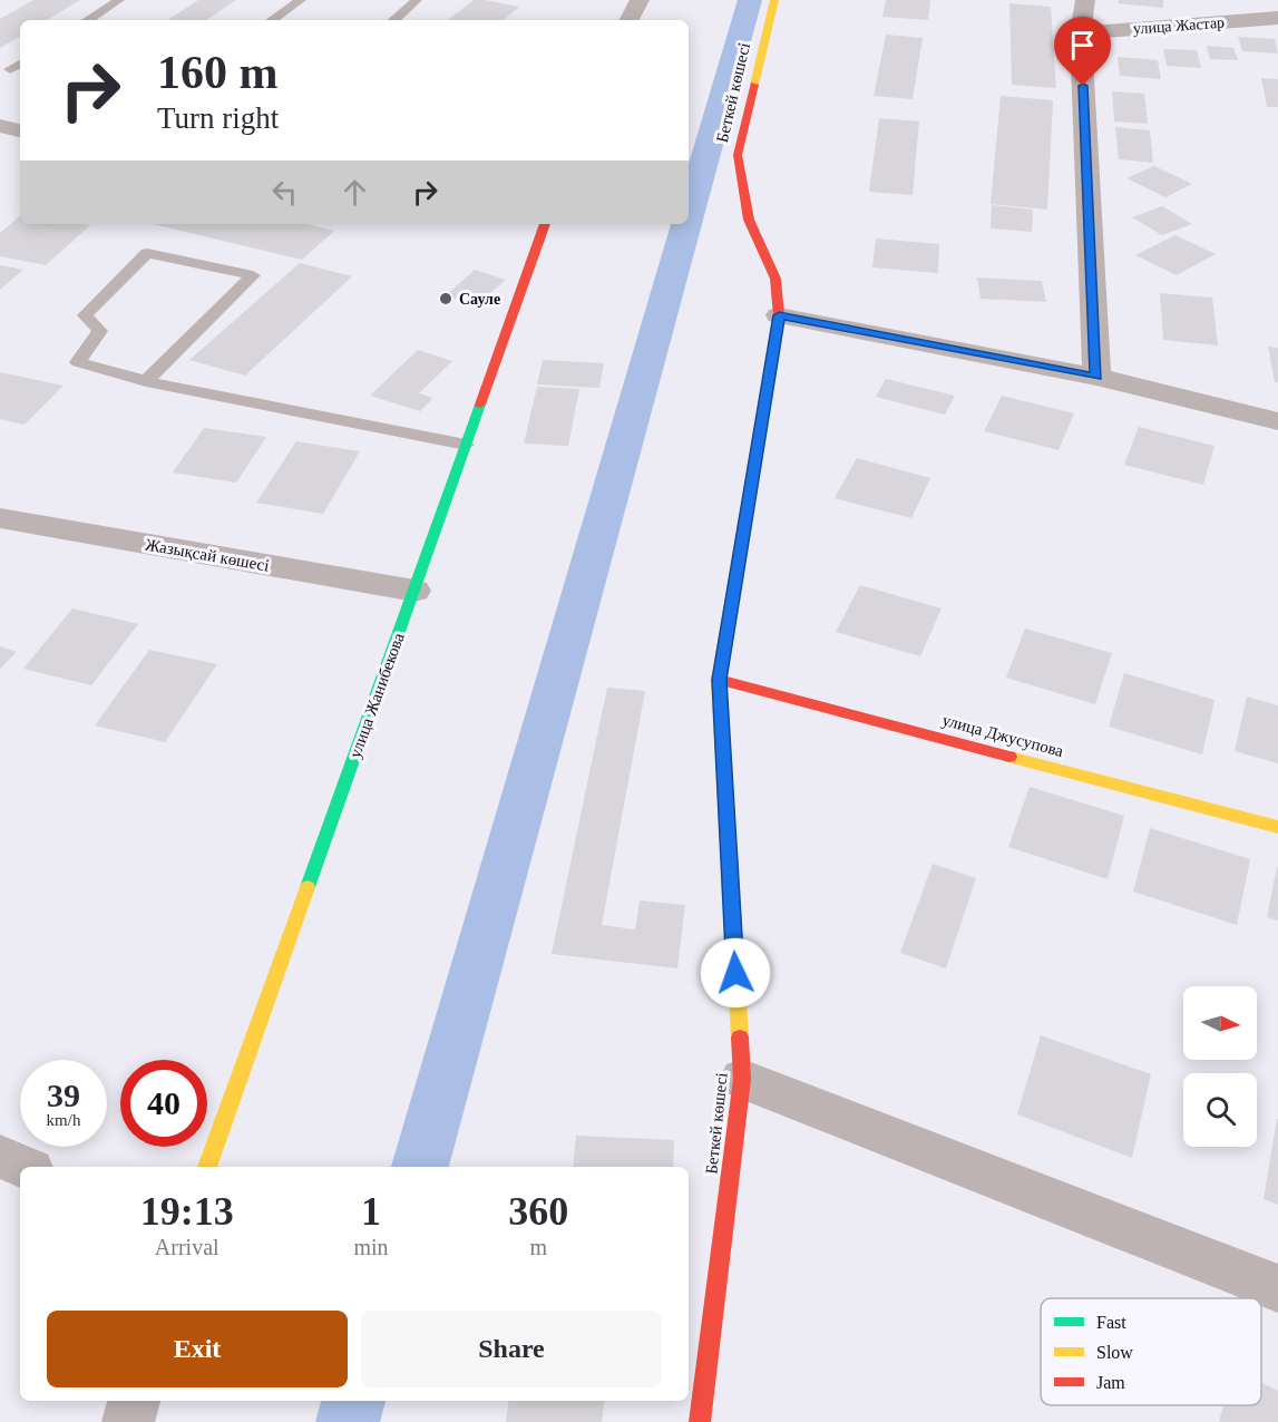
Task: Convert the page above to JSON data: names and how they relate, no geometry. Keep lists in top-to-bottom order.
{
  "streets": {
    "street": [
      "улица Жастар",
      "Беткей көшесі",
      "Жазықсай көшесі",
      "улица Жанибекова",
      "улица Джусупова"
    ]
  },
  "crossings": [
    ["Беткей көшесі", "улица Джусупова"],
    ["Жазықсай көшесі", "улица Жанибекова"]
  ],
  "places": ["Сауле"],
  "legend": ["Fast", "Slow", "Jam"],
  "north": "right",
  "page": {
    "turn": ["160 m", "Turn right"],
    "speed": "39 km/h",
    "limit": "40",
    "eta": [
      "19:13",
      "Arrival",
      "1",
      "min",
      "360",
      "m"
    ],
    "buttons": ["Exit", "Share"]
  }
}
